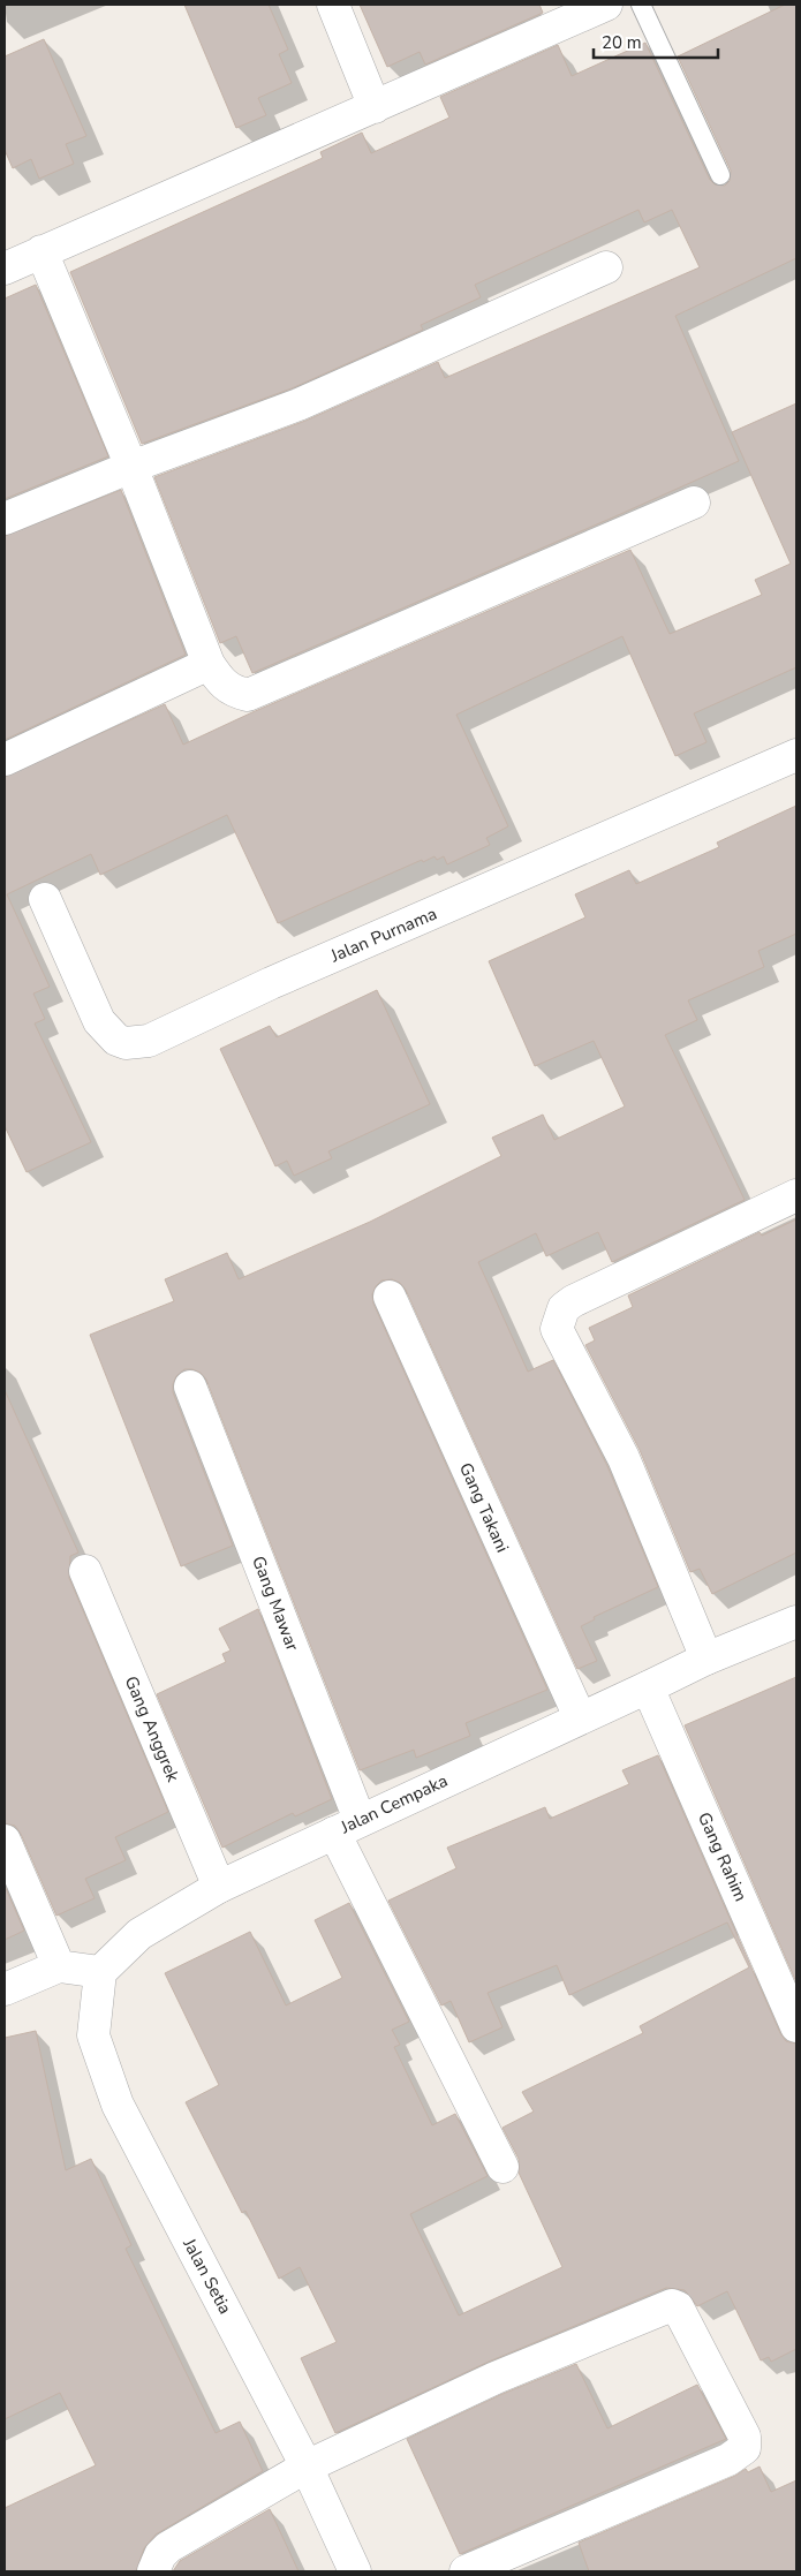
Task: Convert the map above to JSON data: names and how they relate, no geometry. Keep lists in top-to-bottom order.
{
  "streets": {
    "street": [
      "Jalan Purnama",
      "Gang Takani",
      "Gang Mawar",
      "Gang Anggrek",
      "Jalan Cempaka",
      "Gang Rahim",
      "Jalan Setia"
    ]
  },
  "crossings": [
    ["Gang Takani", "Jalan Cempaka"],
    ["Gang Mawar", "Jalan Cempaka"],
    ["Gang Anggrek", "Jalan Cempaka"],
    ["Jalan Cempaka", "Gang Rahim"],
    ["Jalan Cempaka", "Jalan Setia"]
  ],
  "scale_bar": "20 m"
}
